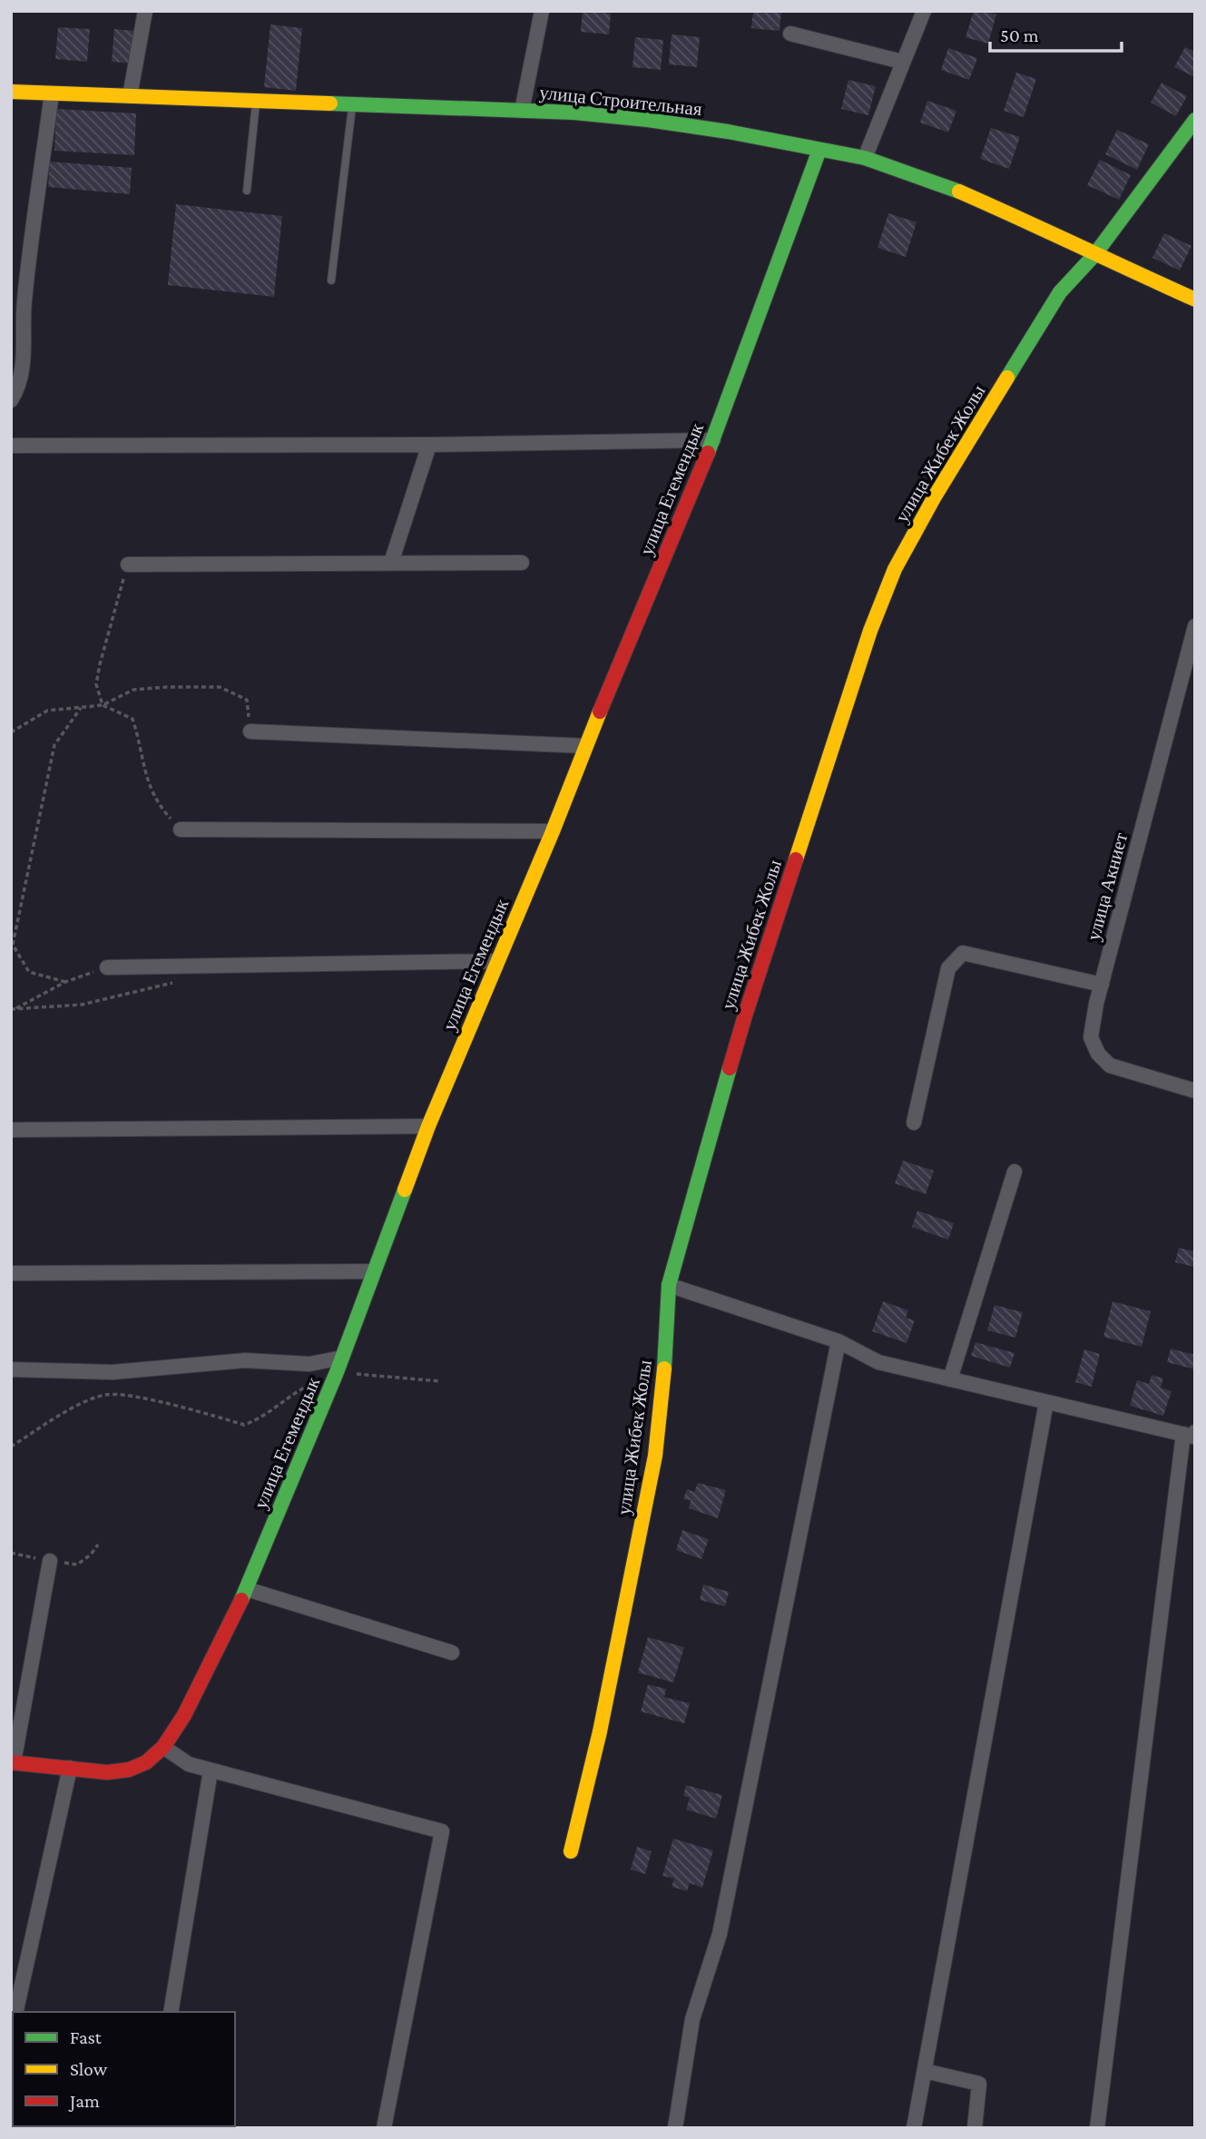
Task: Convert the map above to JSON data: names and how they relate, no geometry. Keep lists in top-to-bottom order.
{
  "streets": {
    "street": [
      "улица Строительная",
      "улица Жибек Жолы",
      "улица Егемендык",
      "улица Акниет"
    ]
  },
  "crossings": [
    ["улица Строительная", "улица Жибек Жолы"],
    ["улица Строительная", "улица Егемендык"]
  ],
  "legend": ["Fast", "Slow", "Jam"],
  "scale_bar": "50 m"
}
